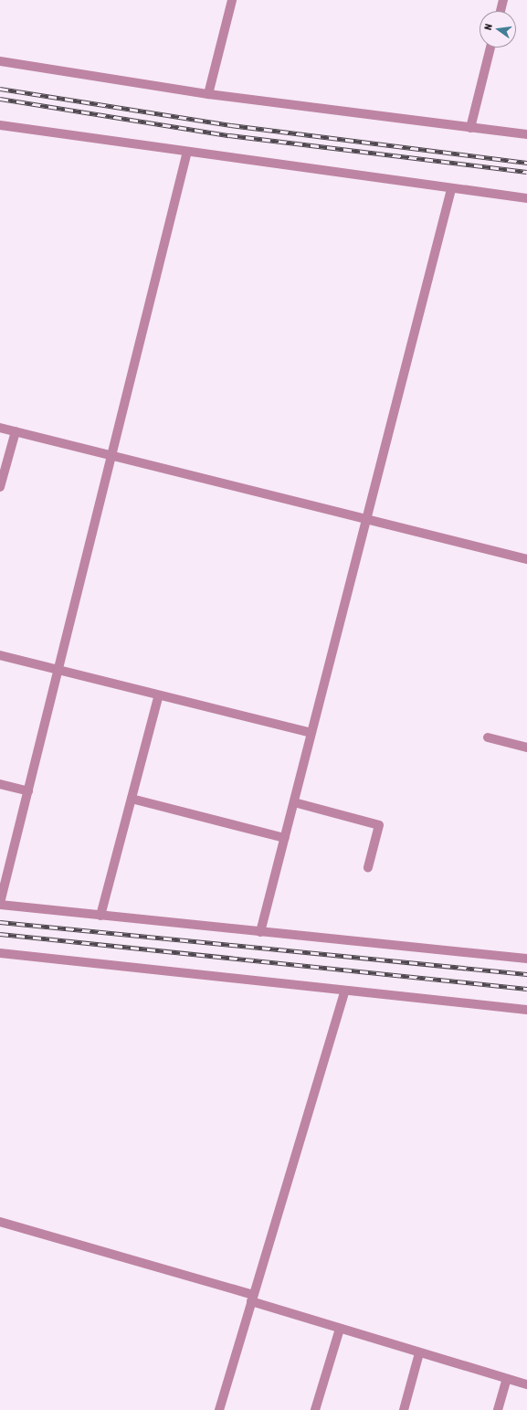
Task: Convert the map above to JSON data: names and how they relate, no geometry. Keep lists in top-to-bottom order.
{
  "north": "left"
}
